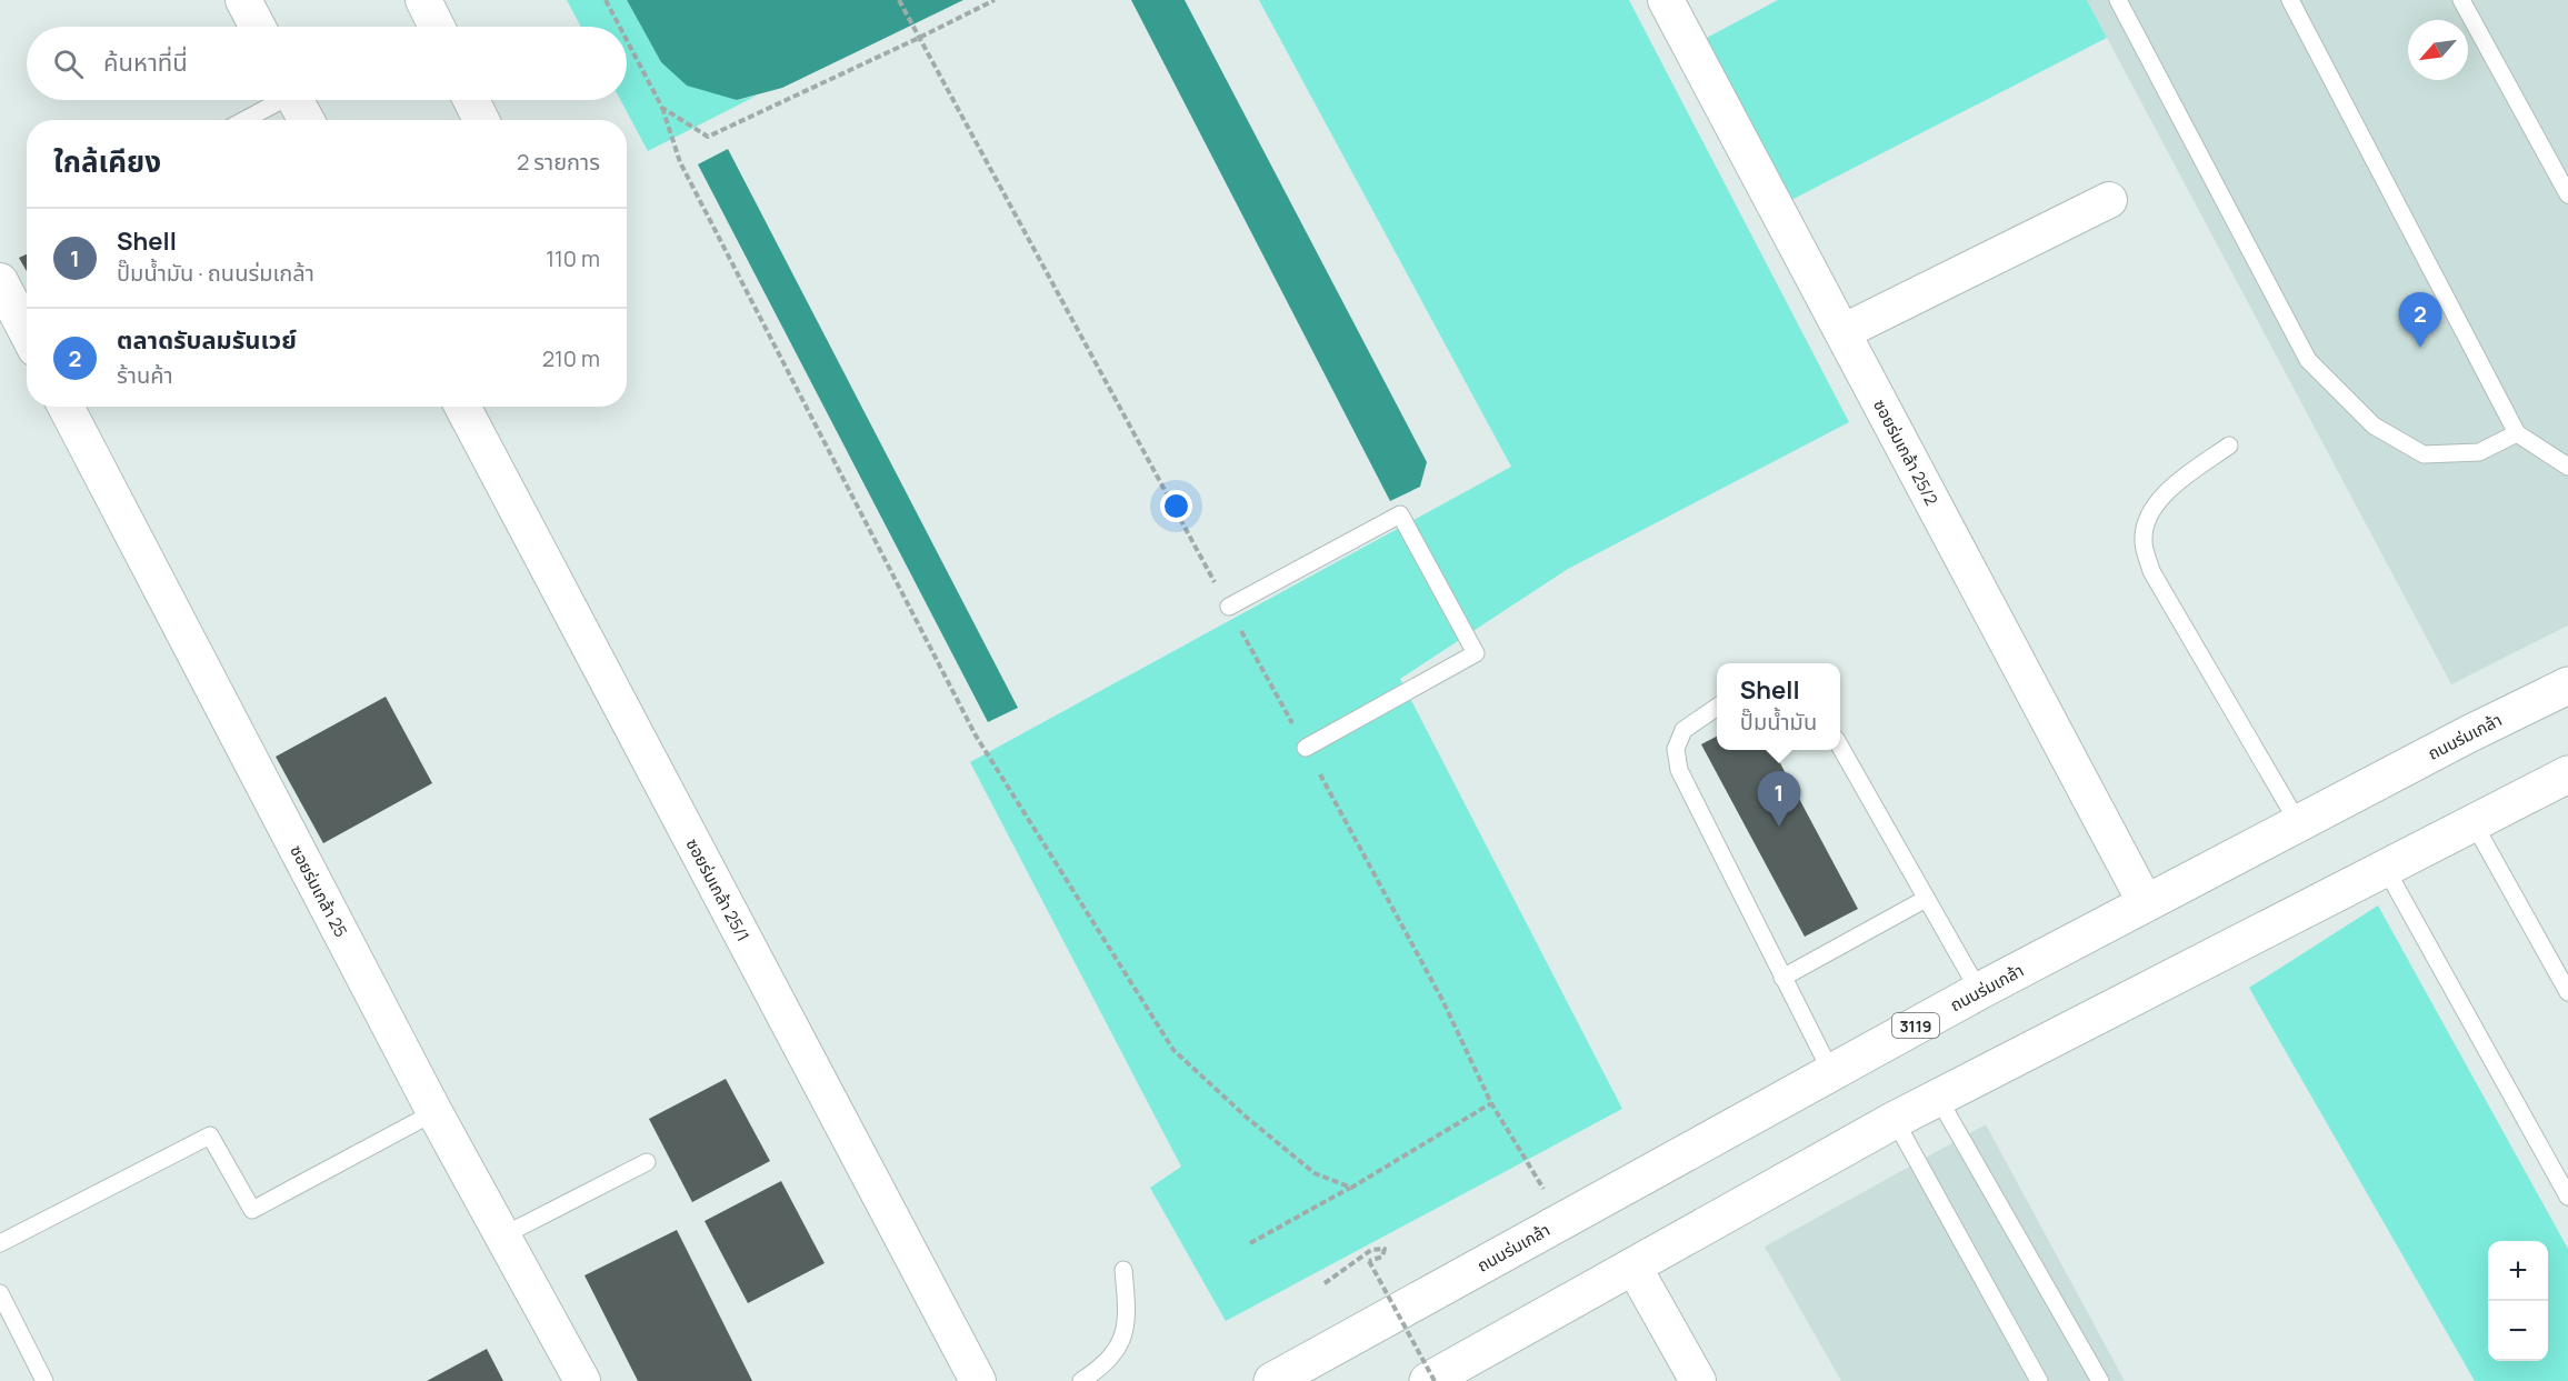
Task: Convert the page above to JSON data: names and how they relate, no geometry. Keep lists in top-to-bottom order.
{
  "streets": {
    "main road": ["ถนนร่มเกล้า", "3119"],
    "street": ["ซอยร่มเกล้า 25/2", "ซอยร่มเกล้า 25/1", "ซอยร่มเกล้า 25"]
  },
  "crossings": [
    ["ซอยร่มเกล้า 25/2", "ถนนร่มเกล้า"]
  ],
  "north": "bottom left",
  "page": {
    "search": "ค้นหาที่นี่",
    "heading": ["ใกล้เคียง", "2 รายการ"],
    "list": [
      {
        "mark": "1",
        "name": "Shell",
        "note": "ปั๊มน้ำมัน · ถนนร่มเกล้า",
        "value": "110 m"
      },
      {
        "mark": "2",
        "name": "ตลาดรับลมรันเวย์",
        "note": "ร้านค้า",
        "value": "210 m"
      }
    ],
    "pins": ["2", "1"],
    "popup": ["Shell", "ปั๊มน้ำมัน"],
    "map_buttons": ["+", "−"]
  }
}
